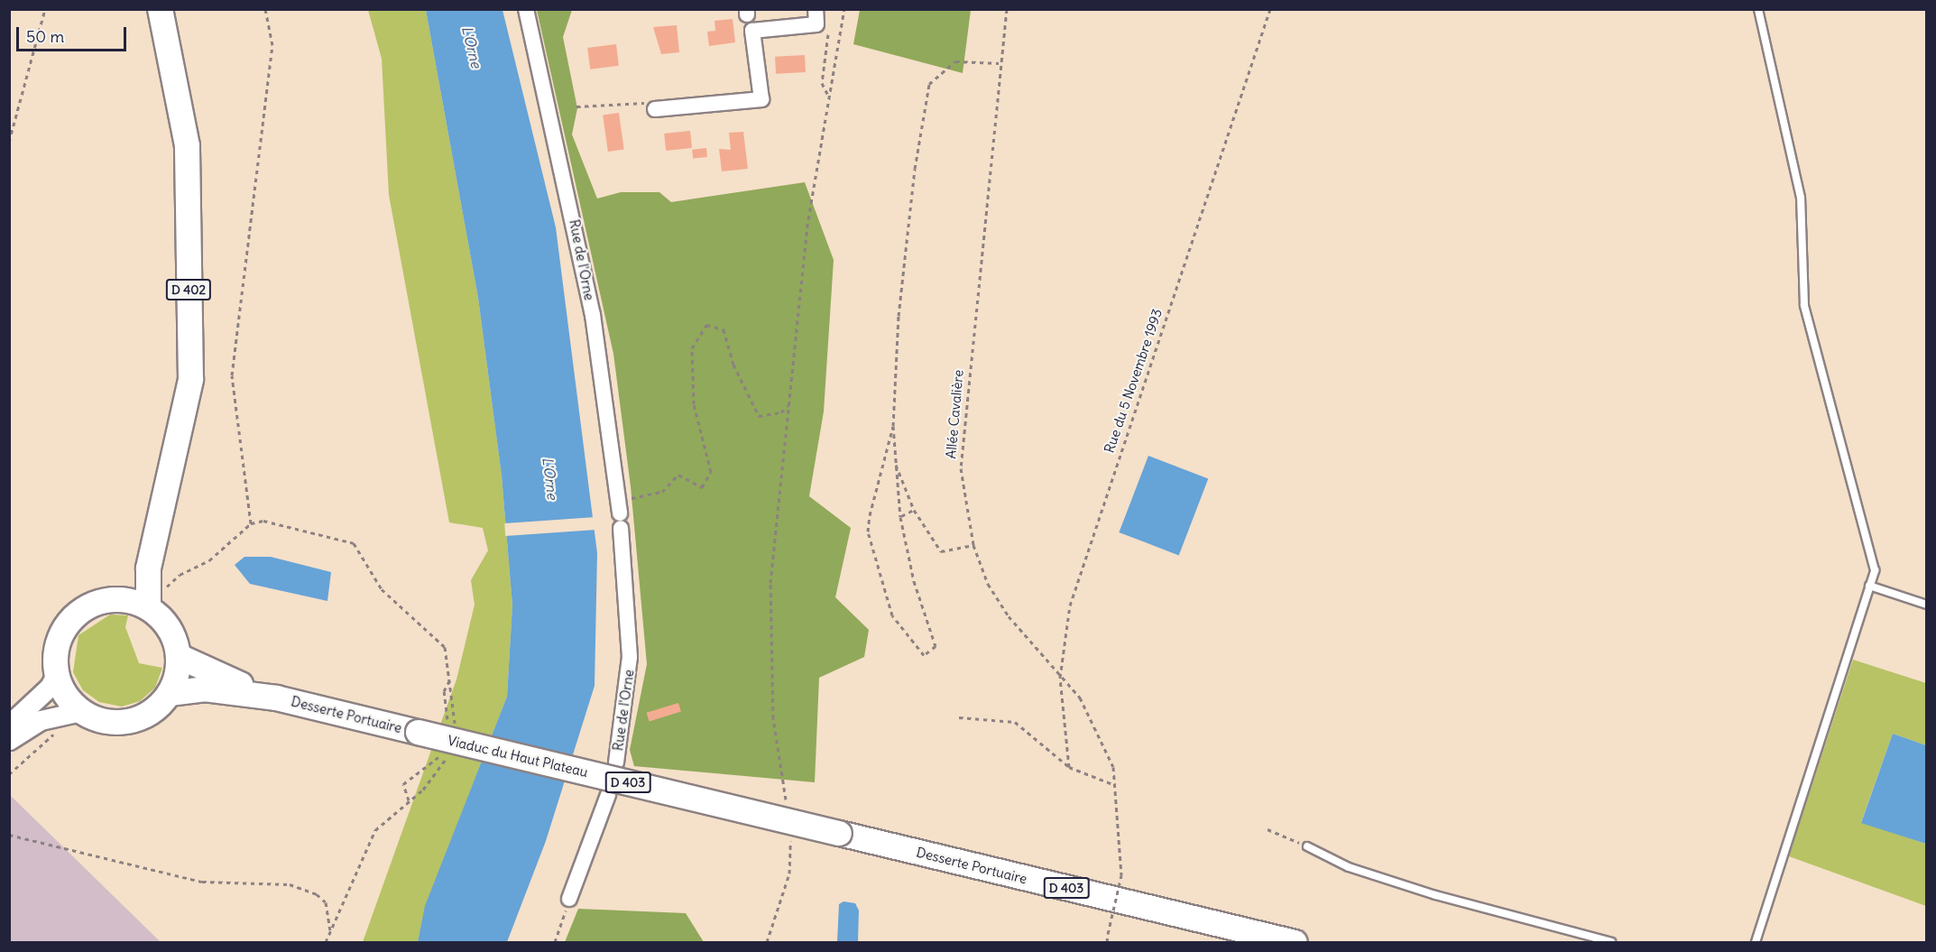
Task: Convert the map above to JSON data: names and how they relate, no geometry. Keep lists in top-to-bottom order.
{
  "streets": {
    "main road": [
      "D 402",
      "Desserte Portuaire",
      "Viaduc du Haut Plateau",
      "D 403"
    ],
    "street": ["Rue de l'Orne"],
    "path": ["Rue du 5 Novembre 1993", "Allée Cavalière"]
  },
  "crossings": [
    ["D 402", "Desserte Portuaire"],
    ["Rue du 5 Novembre 1993", "Allée Cavalière"],
    ["Desserte Portuaire", "Viaduc du Haut Plateau"]
  ],
  "water": ["L'Orne"],
  "scale_bar": "50 m"
}
